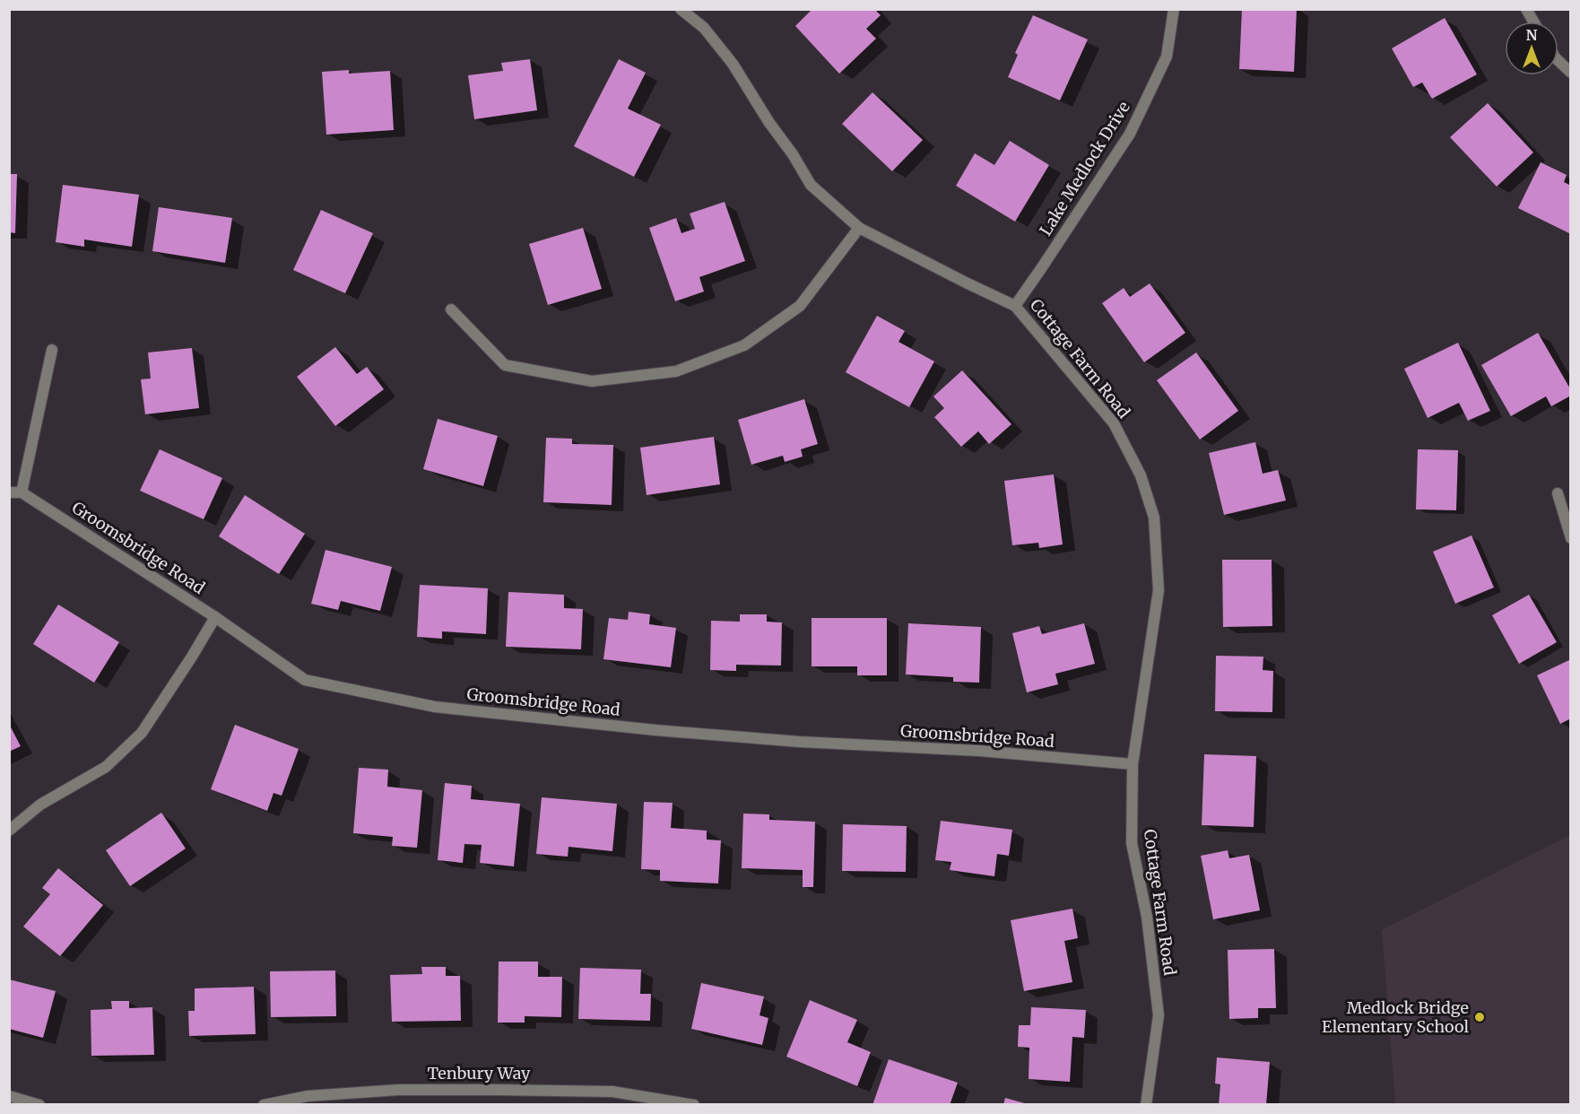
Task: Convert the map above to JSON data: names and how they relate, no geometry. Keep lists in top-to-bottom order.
{
  "streets": {
    "street": [
      "Lake Medlock Drive",
      "Cottage Farm Road",
      "Groomsbridge Road",
      "Tenbury Way"
    ]
  },
  "crossings": [
    ["Lake Medlock Drive", "Cottage Farm Road"],
    ["Cottage Farm Road", "Groomsbridge Road"]
  ],
  "places": ["Medlock Bridge Elementary School"],
  "north": "top"
}
